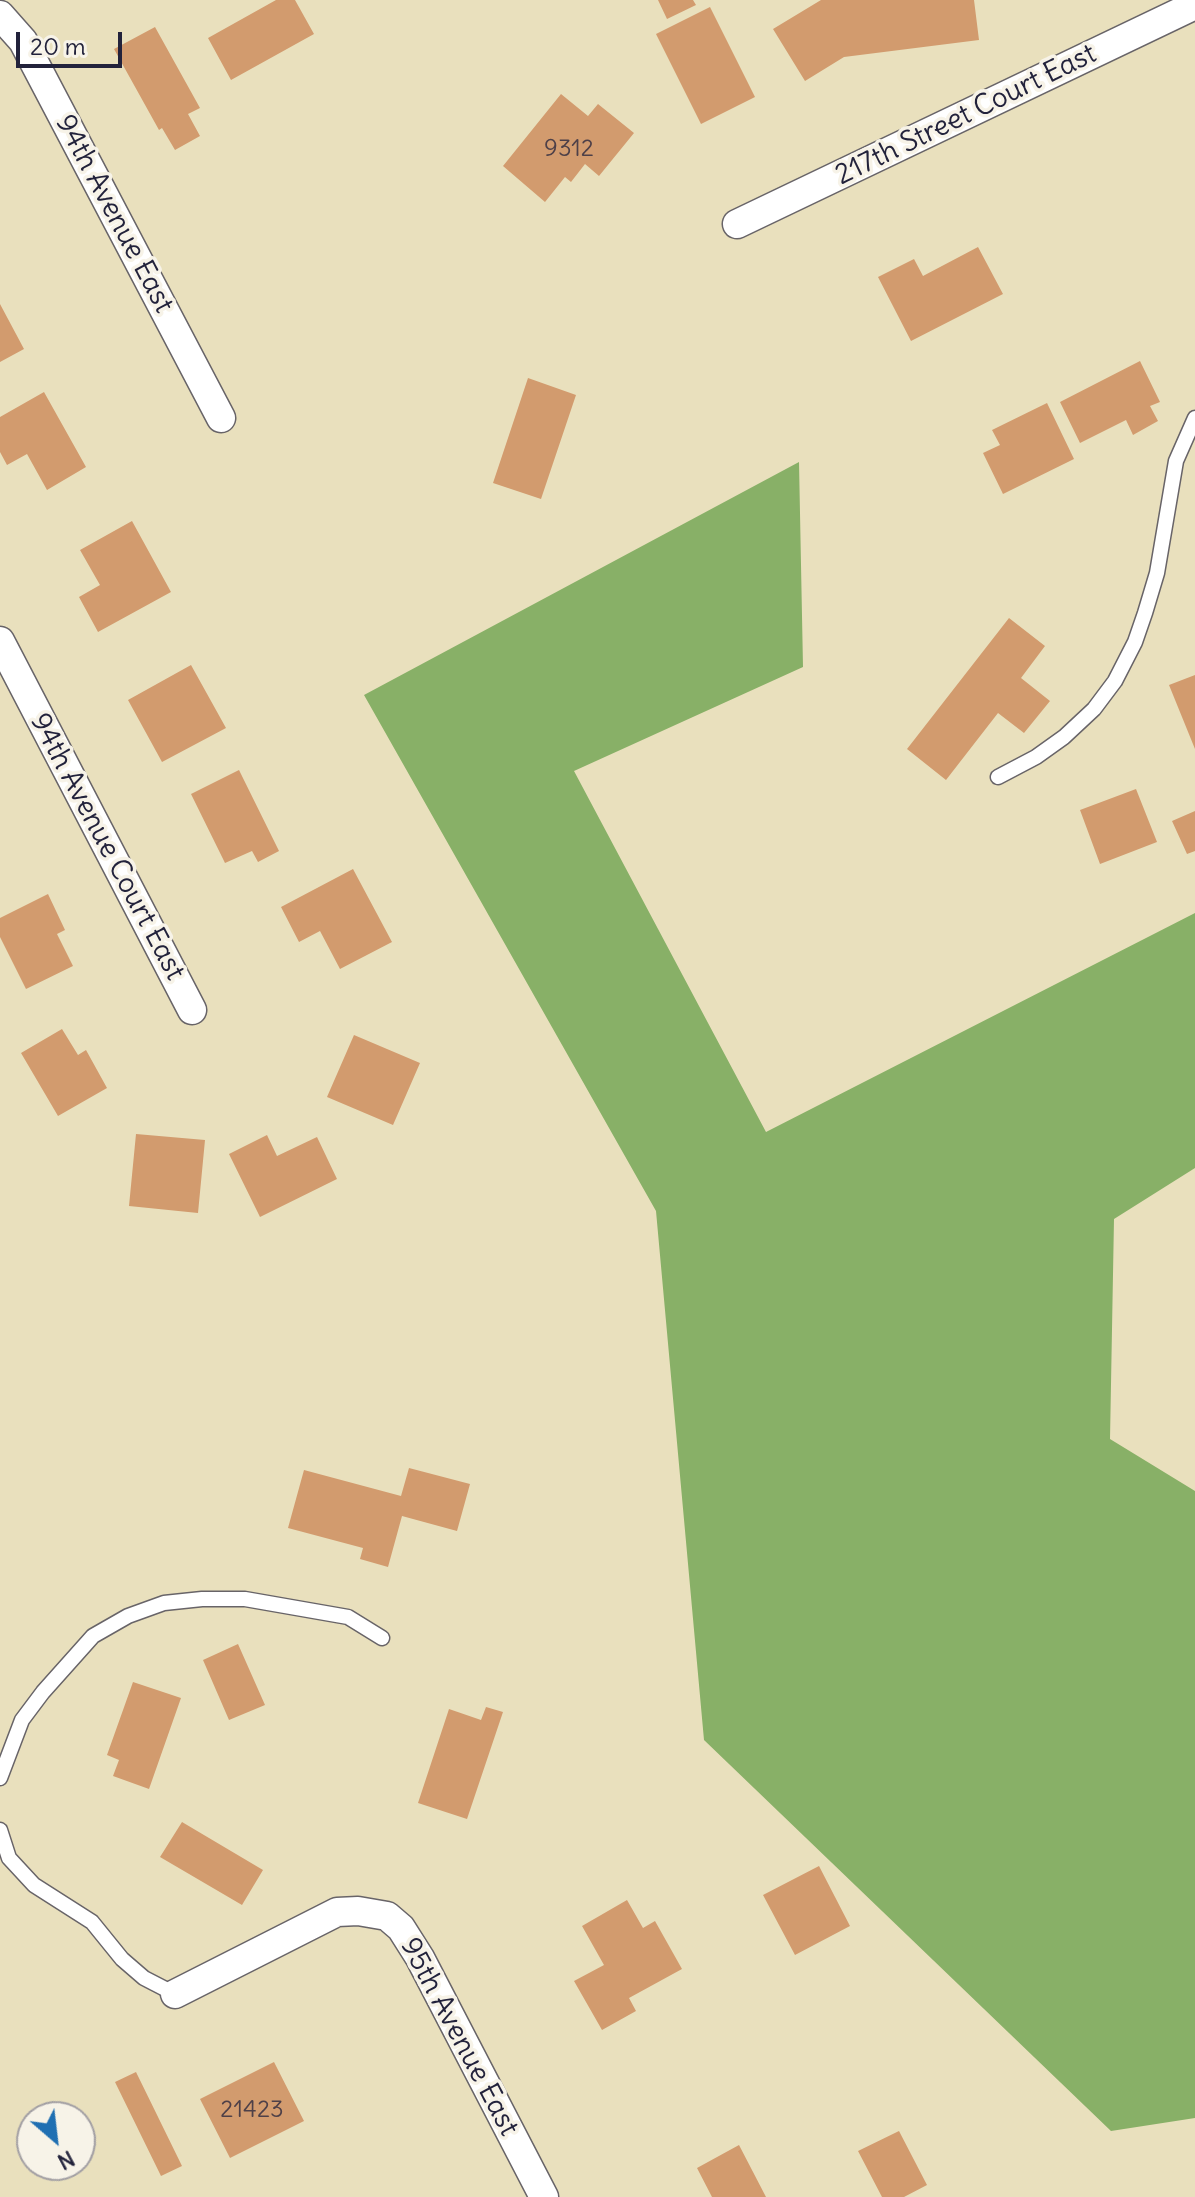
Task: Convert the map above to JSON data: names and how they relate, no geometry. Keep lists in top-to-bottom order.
{
  "streets": {
    "street": [
      "217th Street Court East",
      "94th Avenue East",
      "94th Avenue Court East",
      "95th Avenue East"
    ]
  },
  "house_numbers": ["9312", "21423"],
  "scale_bar": "20 m",
  "north": "bottom right"
}
